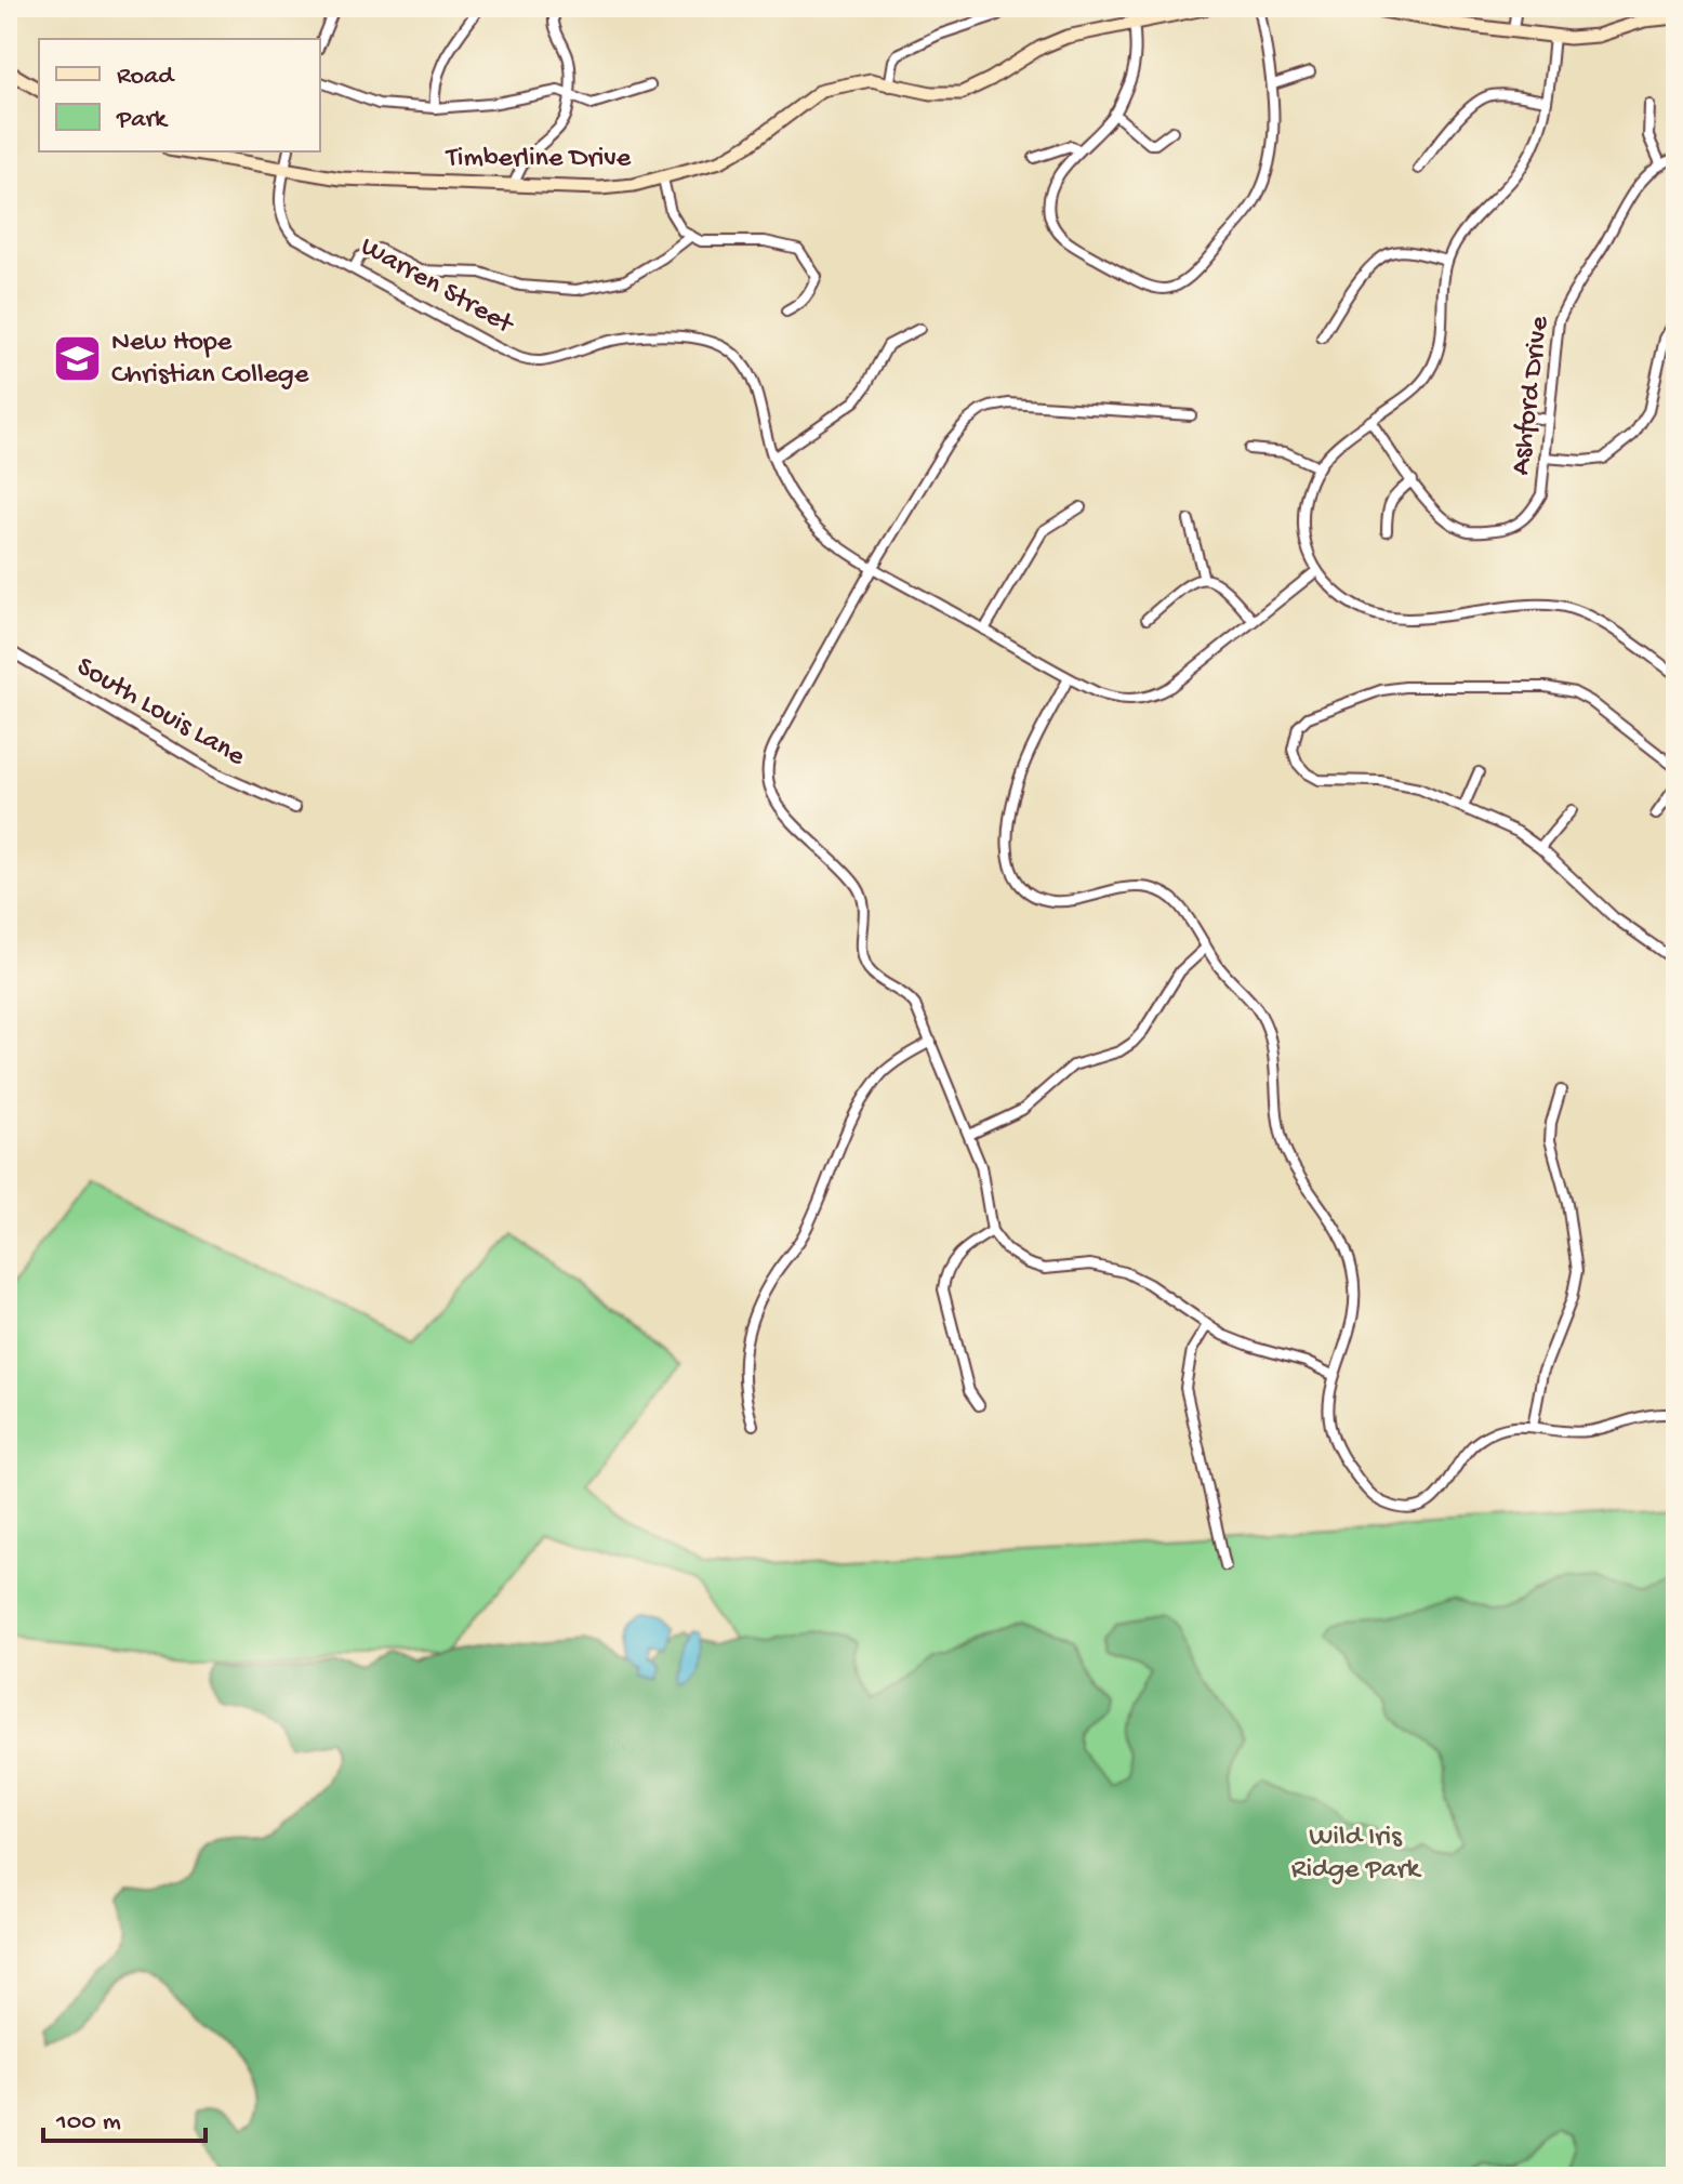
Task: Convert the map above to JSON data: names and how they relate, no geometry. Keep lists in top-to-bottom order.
{
  "streets": {
    "street": [
      "Timberline Drive",
      "Warren Street",
      "Ashford Drive",
      "South Louis Lane"
    ]
  },
  "crossings": [
    ["Timberline Drive", "Warren Street"]
  ],
  "parks": ["Wild Iris Ridge Park"],
  "places": {
    "school or university": ["New Hope Christian College"]
  },
  "legend": ["Road", "Park"],
  "scale_bar": "100 m"
}
